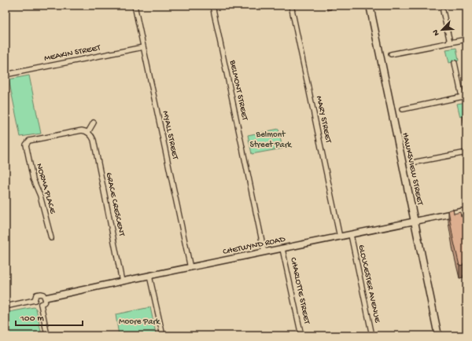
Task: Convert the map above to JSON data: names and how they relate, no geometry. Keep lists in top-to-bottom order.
{
  "streets": {
    "main road": ["HAWKSVIEW STREET"],
    "street": [
      "MEAKIN STREET",
      "BELMONT STREET",
      "MARY STREET",
      "MYALL STREET",
      "NORMA PLACE",
      "GRACE CRESCENT",
      "CHETWYND ROAD",
      "GLOUCESTER AVENUE",
      "CHARLOTTE STREET"
    ]
  },
  "crossings": [
    ["MEAKIN STREET", "MYALL STREET"],
    ["BELMONT STREET", "CHETWYND ROAD"],
    ["MARY STREET", "CHETWYND ROAD"],
    ["MYALL STREET", "CHETWYND ROAD"],
    ["HAWKSVIEW STREET", "CHETWYND ROAD"],
    ["NORMA PLACE", "GRACE CRESCENT"],
    ["GRACE CRESCENT", "CHETWYND ROAD"],
    ["CHETWYND ROAD", "GLOUCESTER AVENUE"],
    ["CHETWYND ROAD", "CHARLOTTE STREET"]
  ],
  "parks": ["Belmont Street Park", "Moore Park"],
  "scale_bar": "100 m",
  "north": "bottom left"
}
